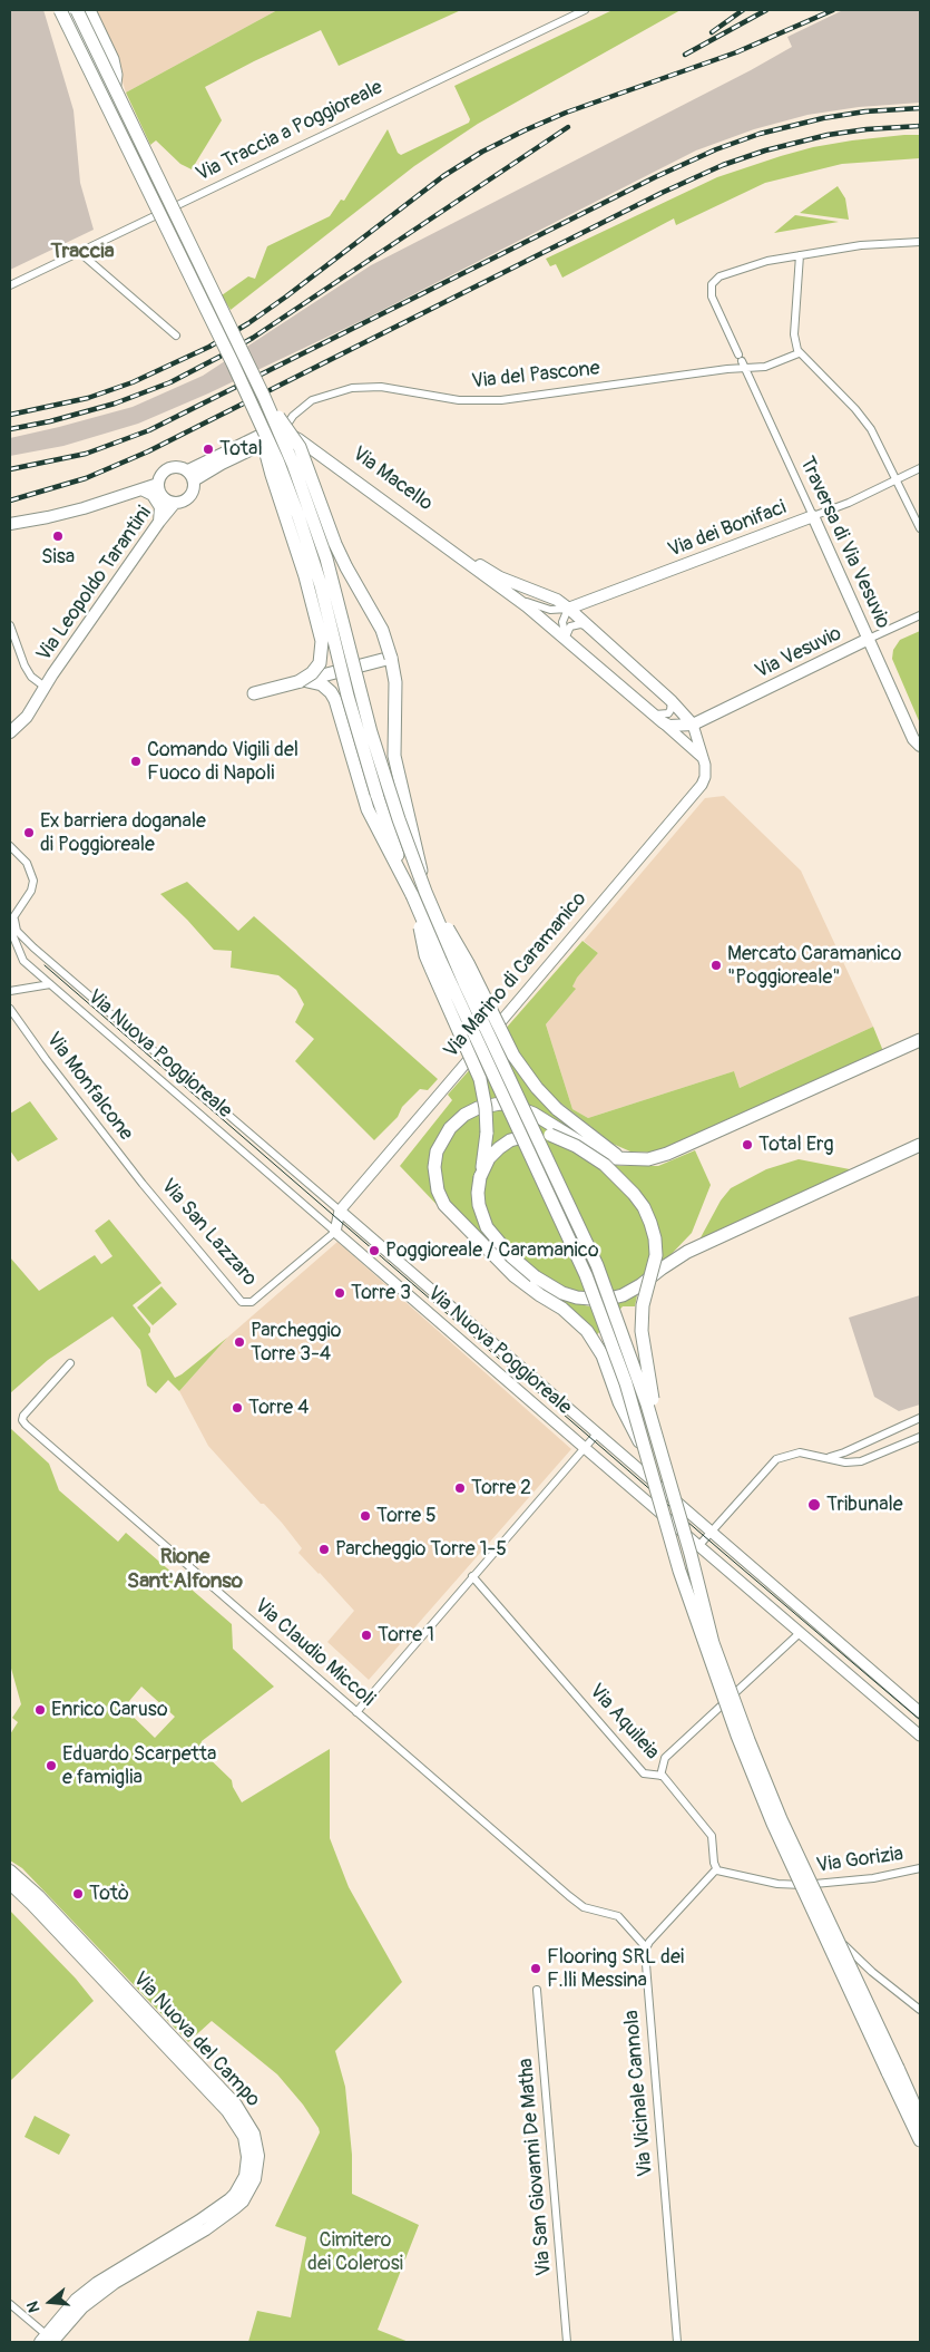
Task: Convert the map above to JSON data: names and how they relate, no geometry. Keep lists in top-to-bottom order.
{
  "streets": {
    "main road": [
      "Via Macello",
      "Via dei Bonifaci",
      "Traversa di Via Vesuvio",
      "Via Leopoldo Tarantini",
      "Via Vesuvio",
      "Via Marino di Caramanico",
      "Via Nuova Poggioreale",
      "Via Nuova del Campo"
    ],
    "street": [
      "Via Traccia a Poggioreale",
      "Via del Pascone",
      "Via Monfalcone",
      "Via San Lazzaro",
      "Via Claudio Miccoli",
      "Via Aquileia",
      "Via Gorizia",
      "Via Vicinale Cannola",
      "Via San Giovanni De Matha"
    ]
  },
  "crossings": [
    ["Via del Pascone", "Via Macello"],
    ["Via del Pascone", "Traversa di Via Vesuvio"],
    ["Via dei Bonifaci", "Traversa di Via Vesuvio"],
    ["Traversa di Via Vesuvio", "Via Vesuvio"],
    ["Via Vesuvio", "Via Marino di Caramanico"],
    ["Via Marino di Caramanico", "Via Nuova Poggioreale"],
    ["Via Nuova Poggioreale", "Via San Lazzaro"],
    ["Via Monfalcone", "Via San Lazzaro"],
    ["Via Claudio Miccoli", "Via Vicinale Cannola"]
  ],
  "districts": ["Traccia", "Rione Sant'Alfonso"],
  "parks": ["Cimitero dei Colerosi"],
  "places": [
    "Total",
    "Sisa",
    "Comando Vigili del Fuoco di Napoli",
    "Ex barriera doganale di Poggioreale",
    "Mercato Caramanico \"Poggioreale\"",
    "Total Erg",
    "Poggioreale / Caramanico",
    "Torre 3",
    "Parcheggio Torre 3-4",
    "Torre 4",
    "Torre 2",
    "Tribunale",
    "Torre 5",
    "Parcheggio Torre 1-5",
    "Torre 1",
    "Enrico Caruso",
    "Eduardo Scarpetta e famiglia",
    "Totò",
    "Flooring SRL dei F.lli Messina"
  ],
  "north": "left"
}
